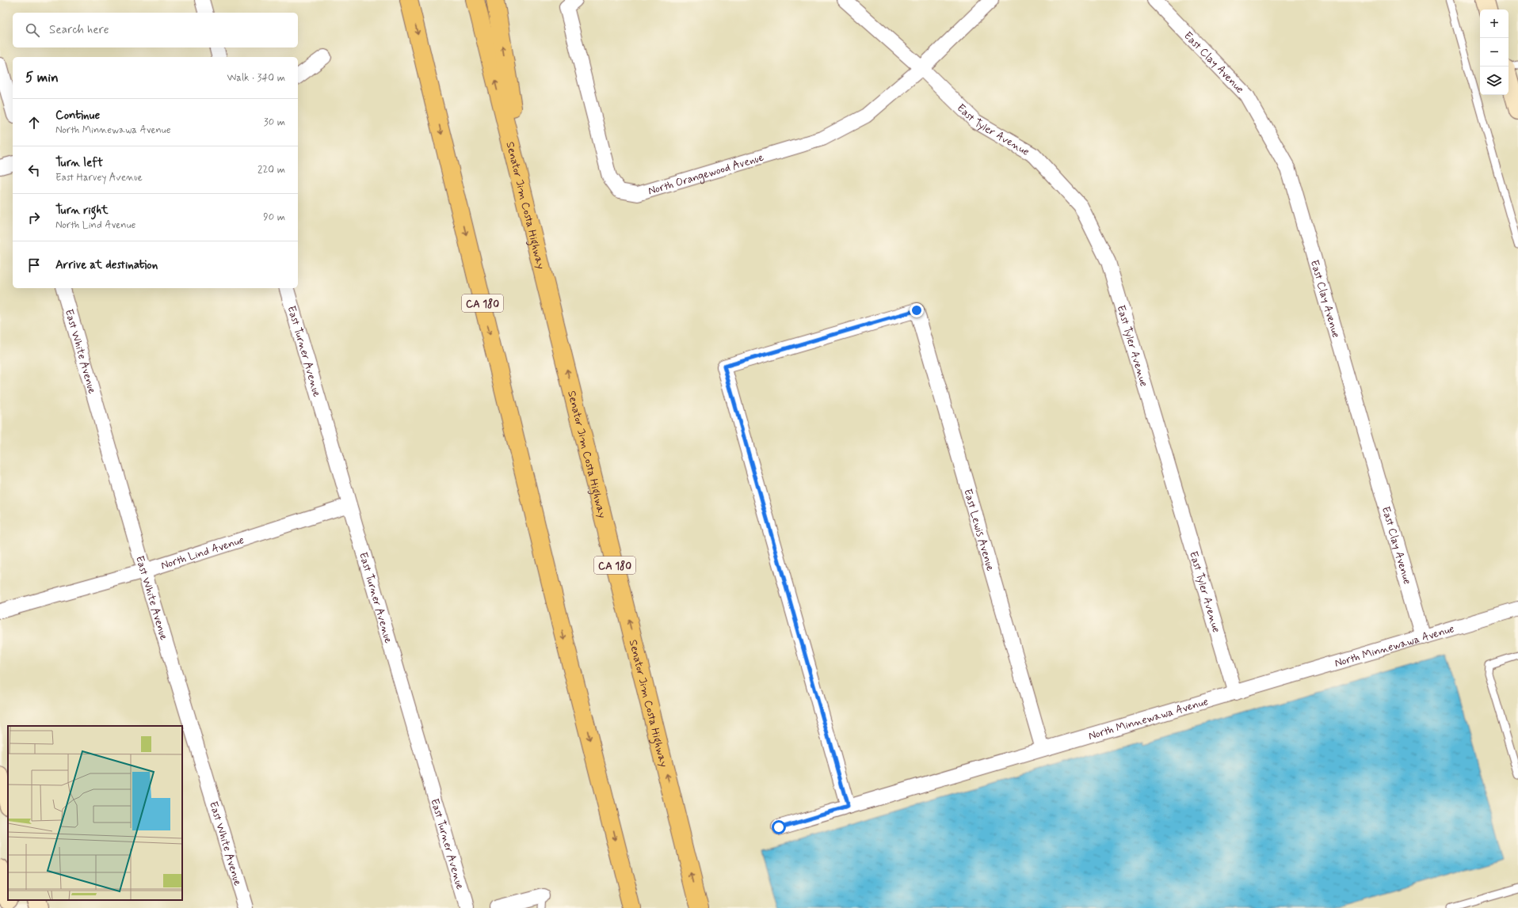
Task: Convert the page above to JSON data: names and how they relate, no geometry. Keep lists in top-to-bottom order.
{
  "streets": {
    "highway": ["Senator Jim Costa Highway", "CA 180"],
    "street": [
      "East Clay Avenue",
      "East Tyler Avenue",
      "North Orangewood Avenue",
      "East Turner Avenue",
      "East White Avenue",
      "East Lewis Avenue",
      "North Lind Avenue",
      "North Minnewawa Avenue"
    ]
  },
  "crossings": [
    ["East Clay Avenue", "North Minnewawa Avenue"],
    ["East Tyler Avenue", "North Orangewood Avenue"],
    ["East Tyler Avenue", "North Minnewawa Avenue"],
    ["East Turner Avenue", "North Lind Avenue"],
    ["East White Avenue", "North Lind Avenue"],
    ["East Lewis Avenue", "North Minnewawa Avenue"]
  ],
  "page": {
    "map_buttons": ["+", "−"],
    "search": "Search here",
    "heading": ["5 min", "Walk · 340 m"],
    "list": [
      ["Continue", "North Minnewawa Avenue", "30 m"],
      ["Turn left", "East Harvey Avenue", "220 m"],
      ["Turn right", "North Lind Avenue", "90 m"],
      "Arrive at destination"
    ]
  }
}
